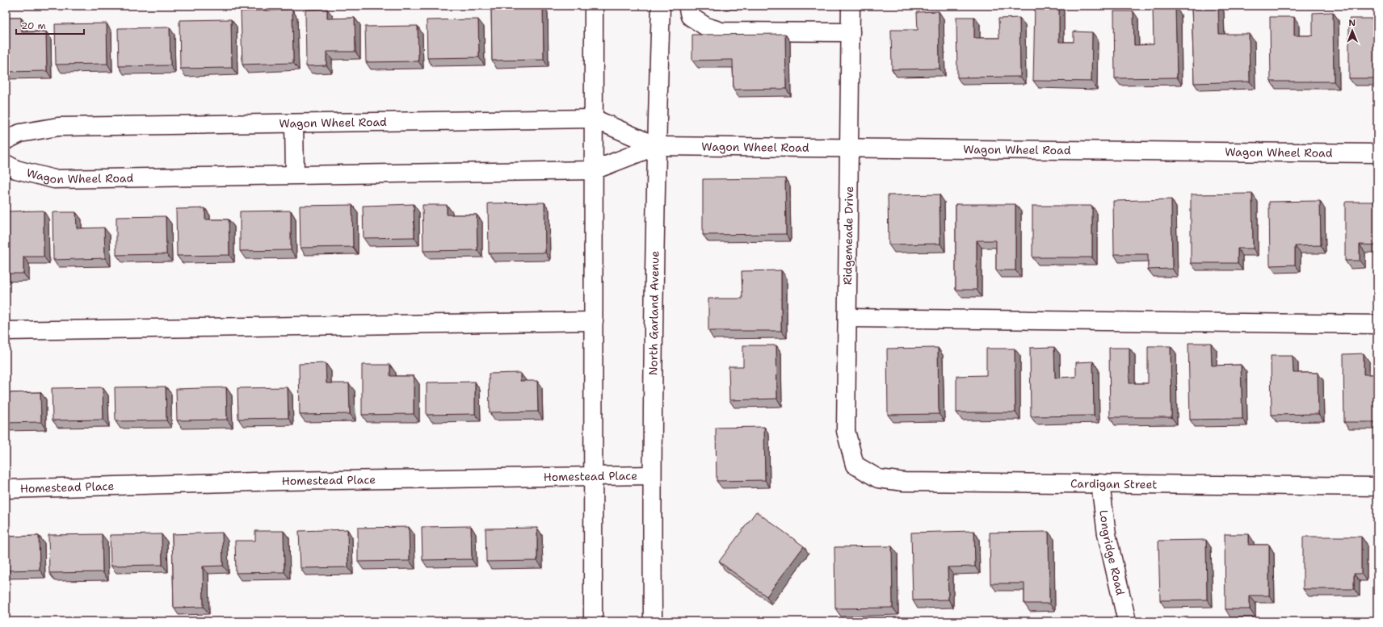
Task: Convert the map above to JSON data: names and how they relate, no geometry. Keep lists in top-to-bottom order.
{
  "streets": {
    "street": [
      "Wagon Wheel Road",
      "Ridgemeade Drive",
      "North Garland Avenue",
      "Homestead Place",
      "Cardigan Street",
      "Longridge Road"
    ]
  },
  "crossings": [
    ["Wagon Wheel Road", "Ridgemeade Drive"],
    ["Wagon Wheel Road", "North Garland Avenue"],
    ["Ridgemeade Drive", "Cardigan Street"],
    ["North Garland Avenue", "Homestead Place"],
    ["Cardigan Street", "Longridge Road"]
  ],
  "scale_bar": "20 m",
  "north": "top"
}
